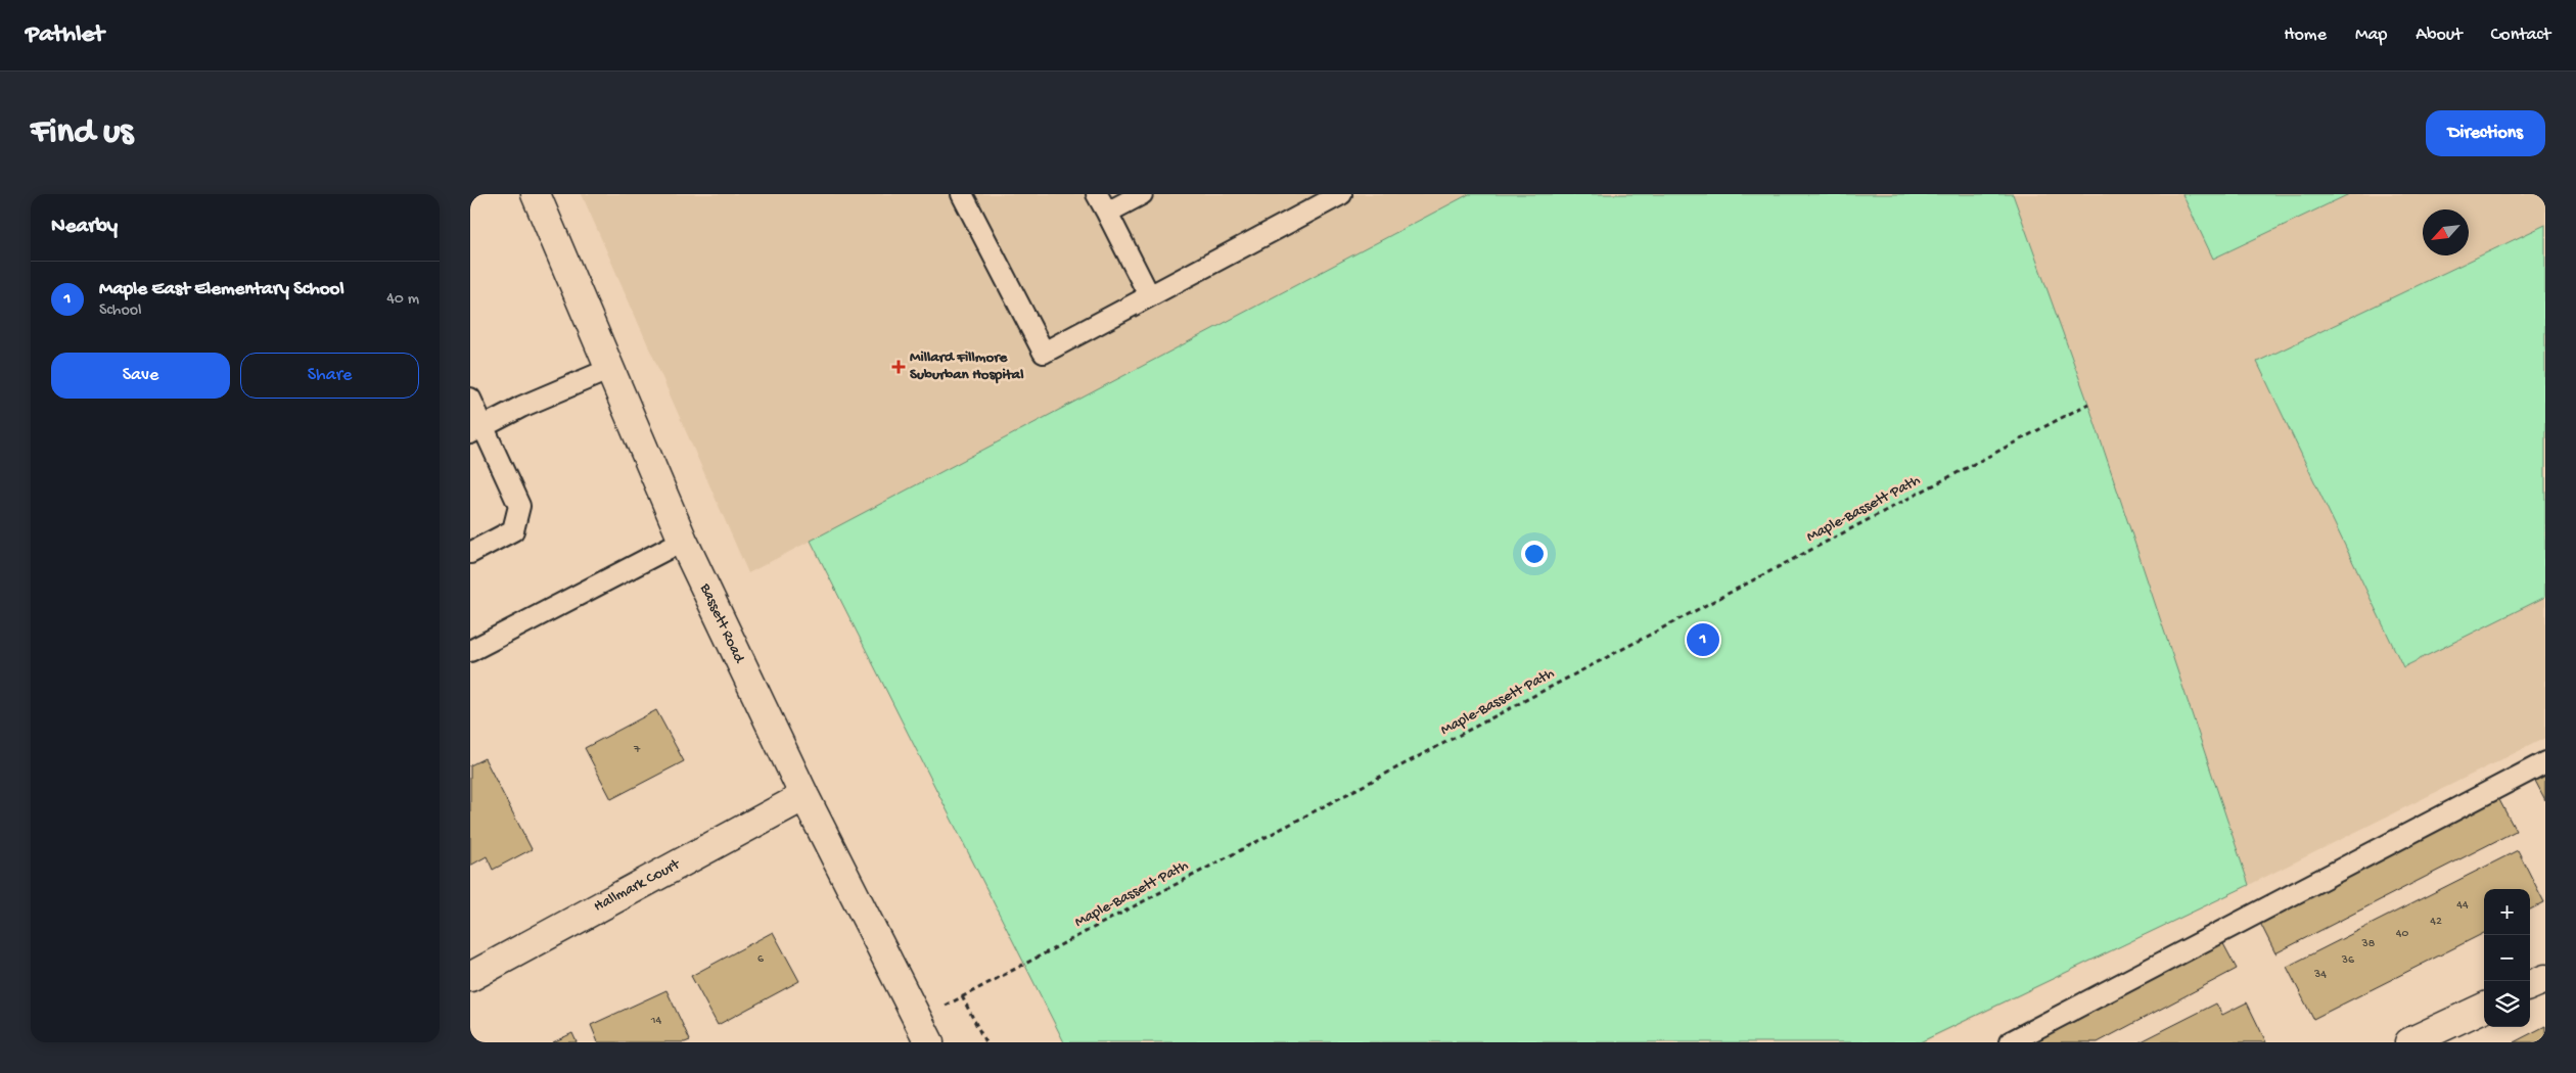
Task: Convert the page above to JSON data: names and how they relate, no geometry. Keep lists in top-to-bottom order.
{
  "streets": {
    "street": ["Bassett Road", "Hallmark Court"],
    "path": ["Maple-Bassett Path"]
  },
  "crossings": [
    ["Maple-Bassett Path", "Bassett Road"],
    ["Bassett Road", "Hallmark Court"]
  ],
  "places": {
    "health": ["Millard Fillmore Suburban Hospital"]
  },
  "house_numbers": [
    "7",
    "44",
    "42",
    "40",
    "38",
    "6",
    "36",
    "34",
    "14"
  ],
  "north": "bottom left",
  "page": {
    "header": "Pathlet",
    "nav": [
      "Home",
      "Map",
      "About",
      "Contact"
    ],
    "buttons": [
      "Directions",
      ["Save", "Share"]
    ],
    "title": "Find us",
    "heading": "Nearby",
    "list": [
      {
        "mark": "1",
        "name": "Maple East Elementary School",
        "note": "School",
        "value": "40 m"
      }
    ],
    "pins": "1",
    "map_buttons": ["+", "−"]
  }
}
